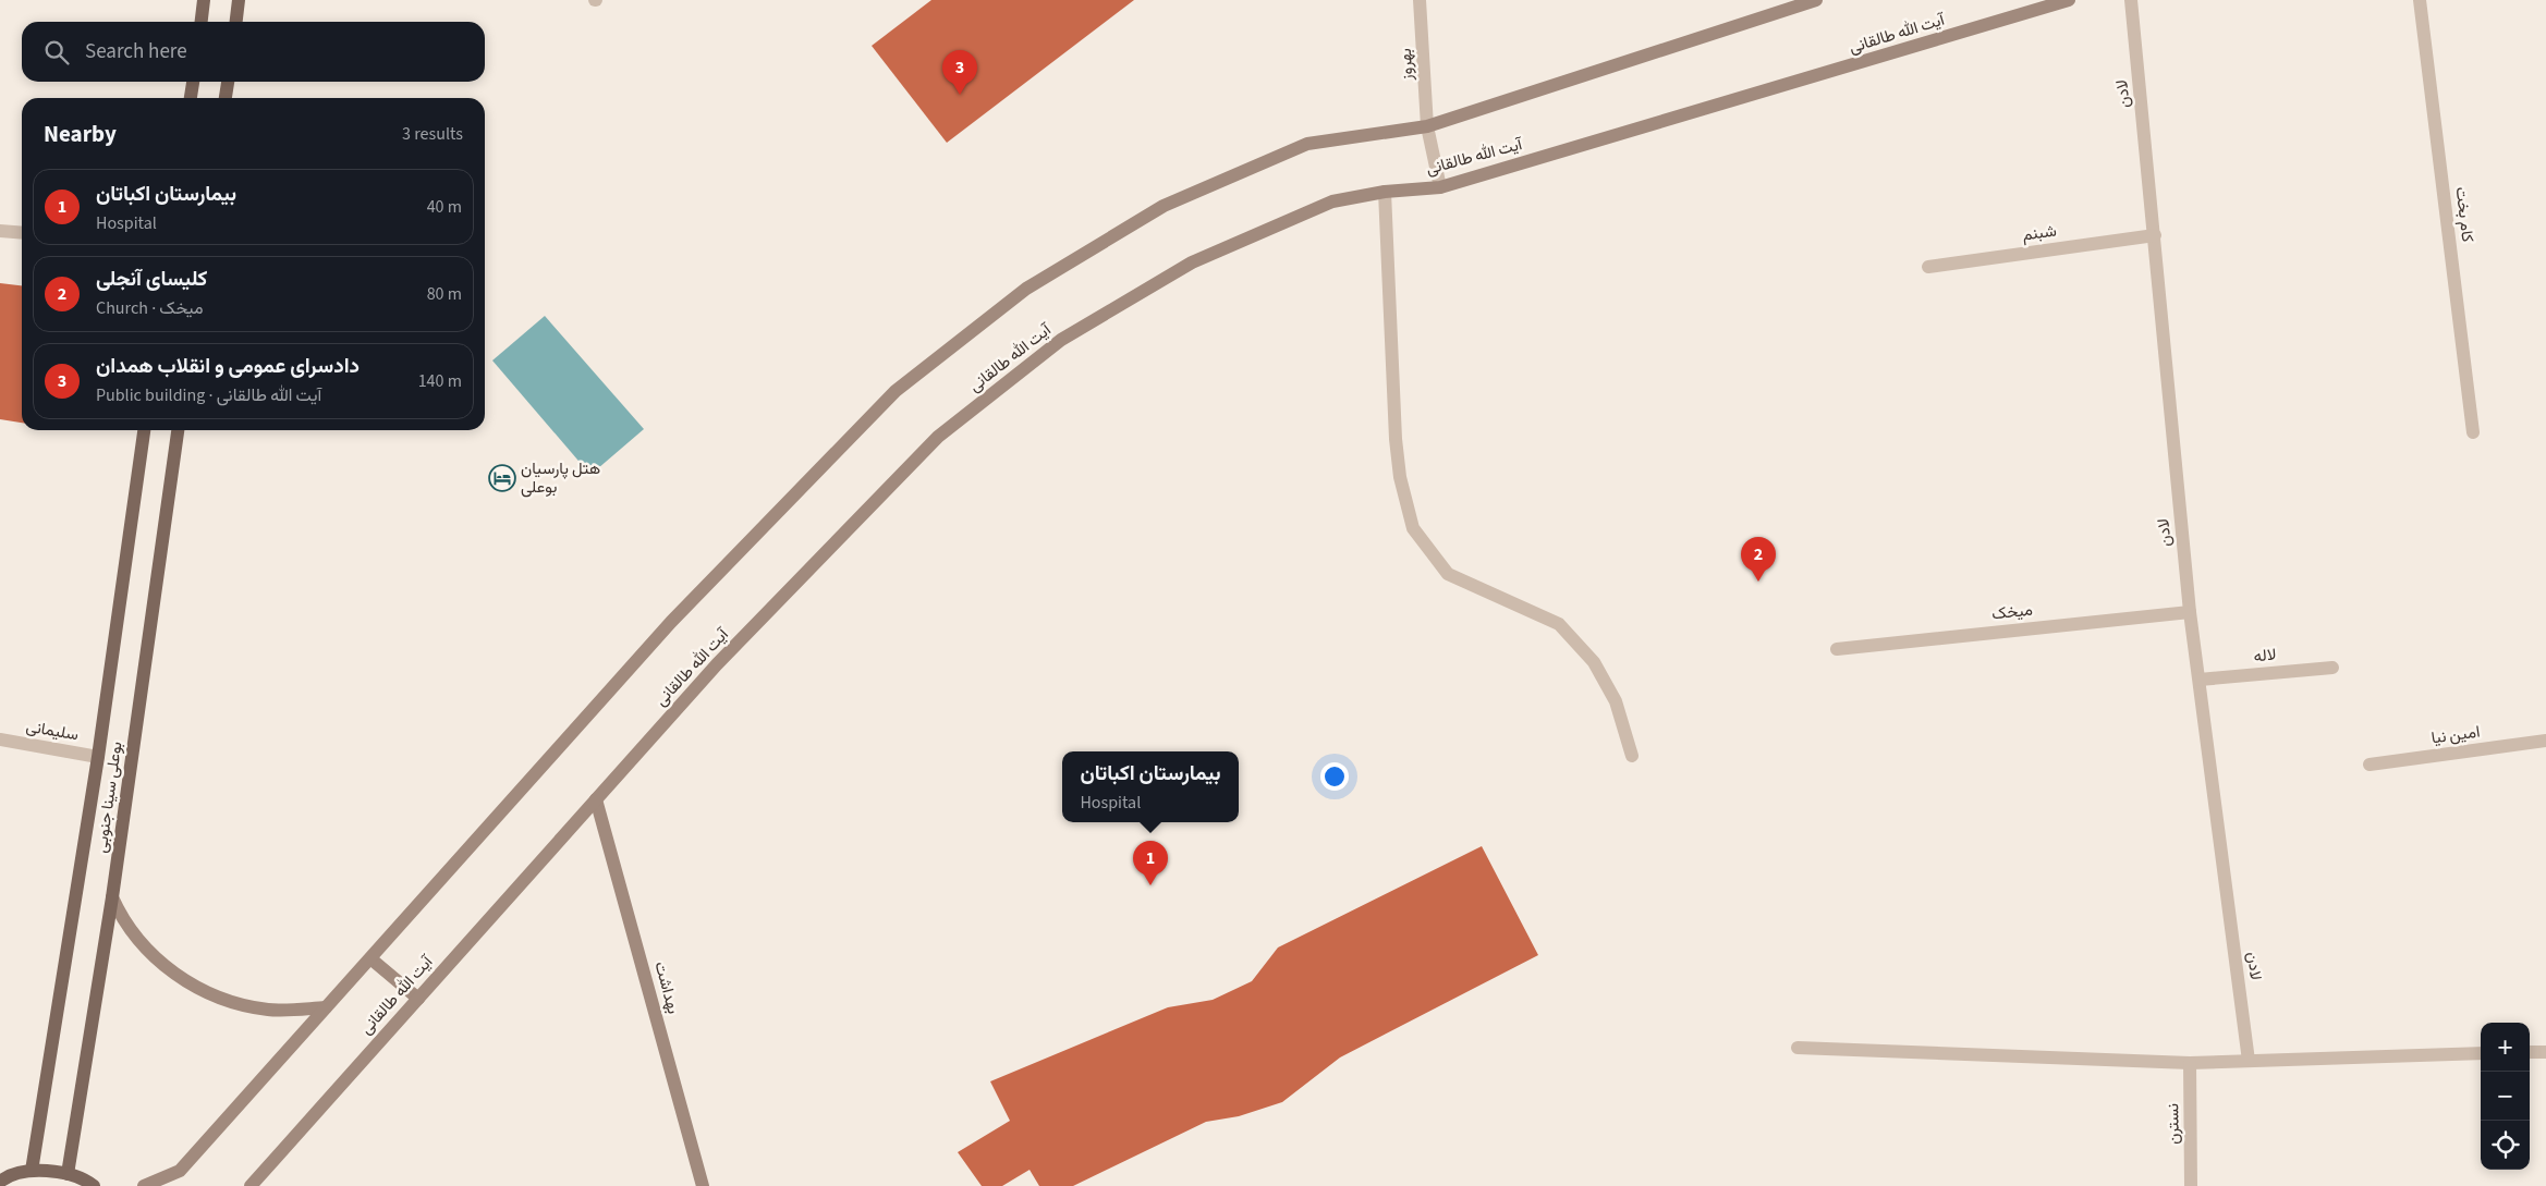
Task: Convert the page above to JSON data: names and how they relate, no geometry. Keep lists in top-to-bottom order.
{
  "streets": {
    "main road": ["آیت الله طالقانی", "بوعلی سینا جنوبی", "بهداشت"],
    "street": [
      "بهروز",
      "لادن",
      "کام بخت",
      "شبنم",
      "میخک",
      "لاله",
      "سلیمانی",
      "امین نیا",
      "نسترن"
    ]
  },
  "crossings": [
    ["آیت الله طالقانی", "بهروز"],
    ["آیت الله طالقانی", "بهداشت"],
    ["لادن", "شبنم"],
    ["لادن", "میخک"],
    ["لادن", "لاله"],
    ["سلیمانی", "بوعلی سینا جنوبی"]
  ],
  "places": {
    "hotel": ["هتل پارسیان بوعلی"]
  },
  "page": {
    "search": "Search here",
    "pins": ["3", "2", "1"],
    "heading": ["Nearby", "3 results"],
    "list": [
      {
        "mark": "1",
        "name": "بیمارستان اکباتان",
        "note": "Hospital",
        "value": "40 m"
      },
      {
        "mark": "2",
        "name": "کلیسای آنجلی",
        "note": "Church · میخک",
        "value": "80 m"
      },
      {
        "mark": "3",
        "name": "دادسرای عمومی و انقلاب همدان",
        "note": "Public building · آیت الله طالقانی",
        "value": "140 m"
      }
    ],
    "popup": ["بیمارستان اکباتان", "Hospital"],
    "map_buttons": ["+", "−"]
  }
}
